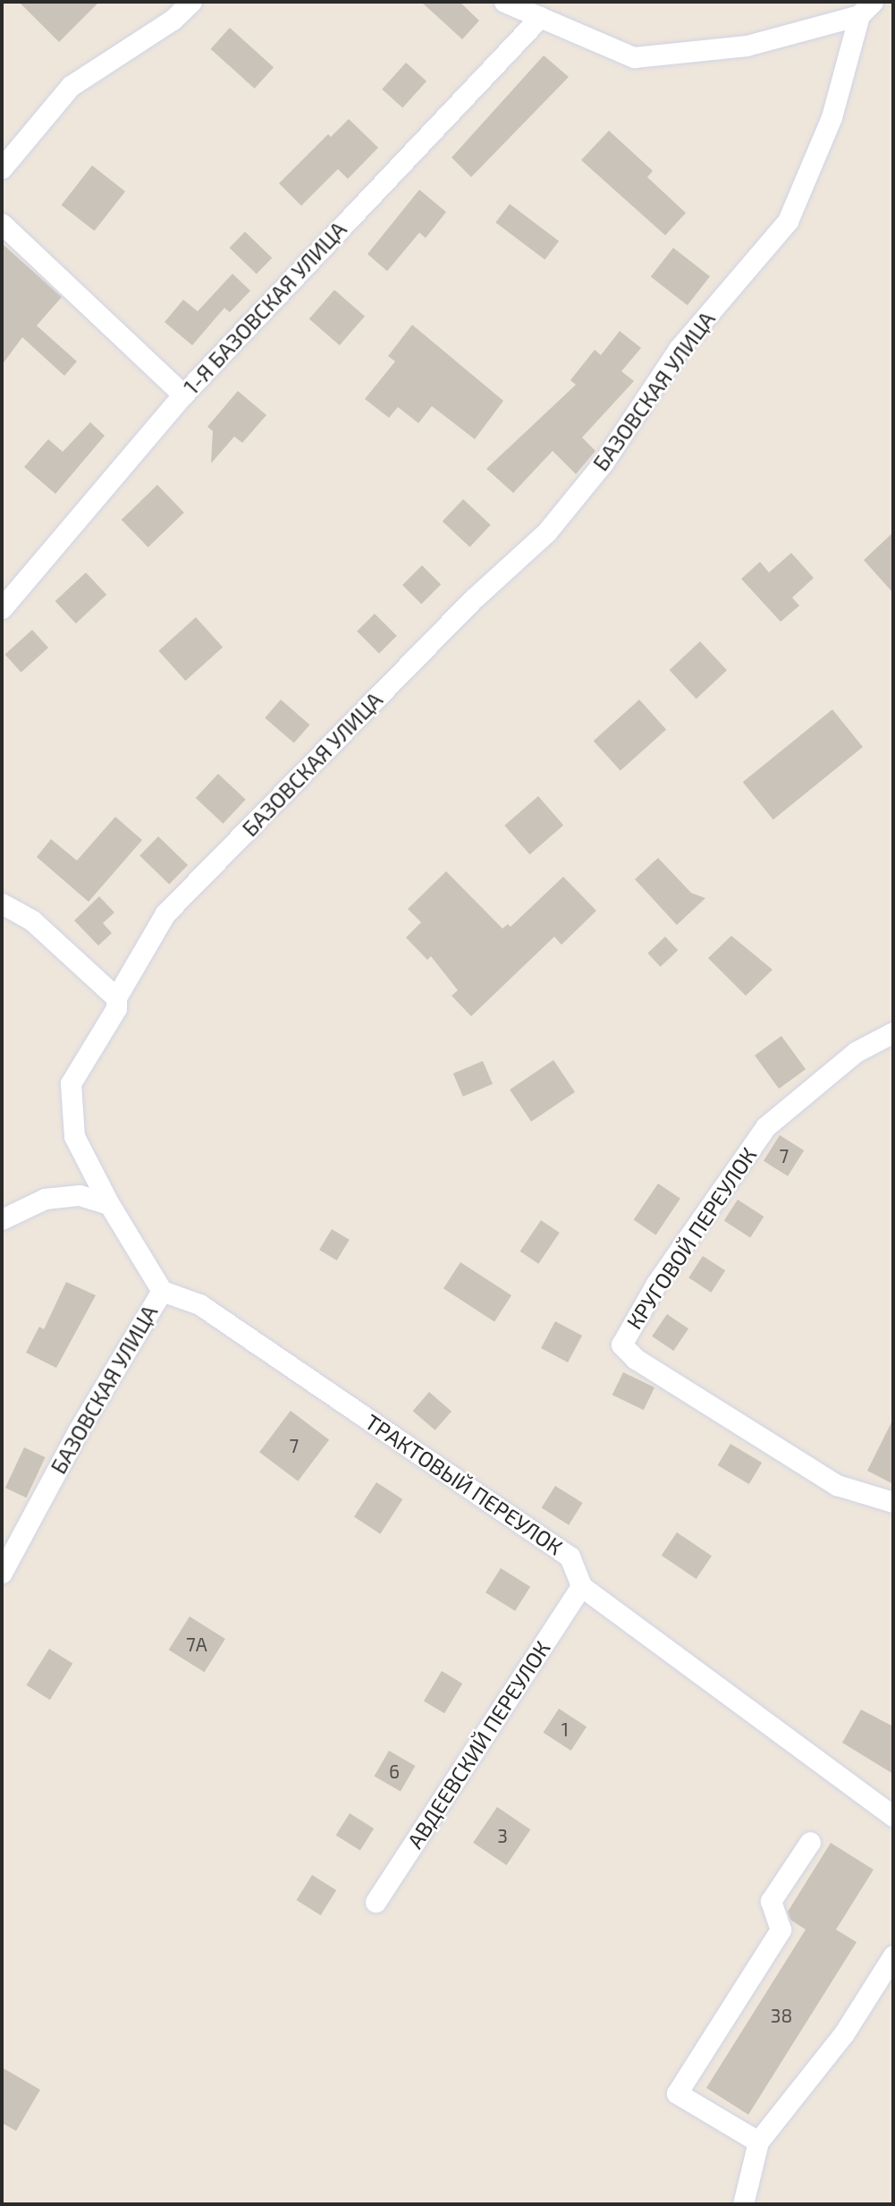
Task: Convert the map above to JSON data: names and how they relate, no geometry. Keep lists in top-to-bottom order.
{
  "streets": {
    "street": [
      "1-Я БАЗОВСКАЯ УЛИЦА",
      "БАЗОВСКАЯ УЛИЦА",
      "КРУГОВОЙ ПЕРЕУЛОК",
      "ТРАКТОВЫЙ ПЕРЕУЛОК",
      "АВДЕЕВСКИЙ ПЕРЕУЛОК"
    ]
  },
  "crossings": [
    ["БАЗОВСКАЯ УЛИЦА", "ТРАКТОВЫЙ ПЕРЕУЛОК"],
    ["ТРАКТОВЫЙ ПЕРЕУЛОК", "АВДЕЕВСКИЙ ПЕРЕУЛОК"]
  ],
  "house_numbers": [
    "7",
    "7",
    "7А",
    "1",
    "6",
    "3",
    "38"
  ]
}
